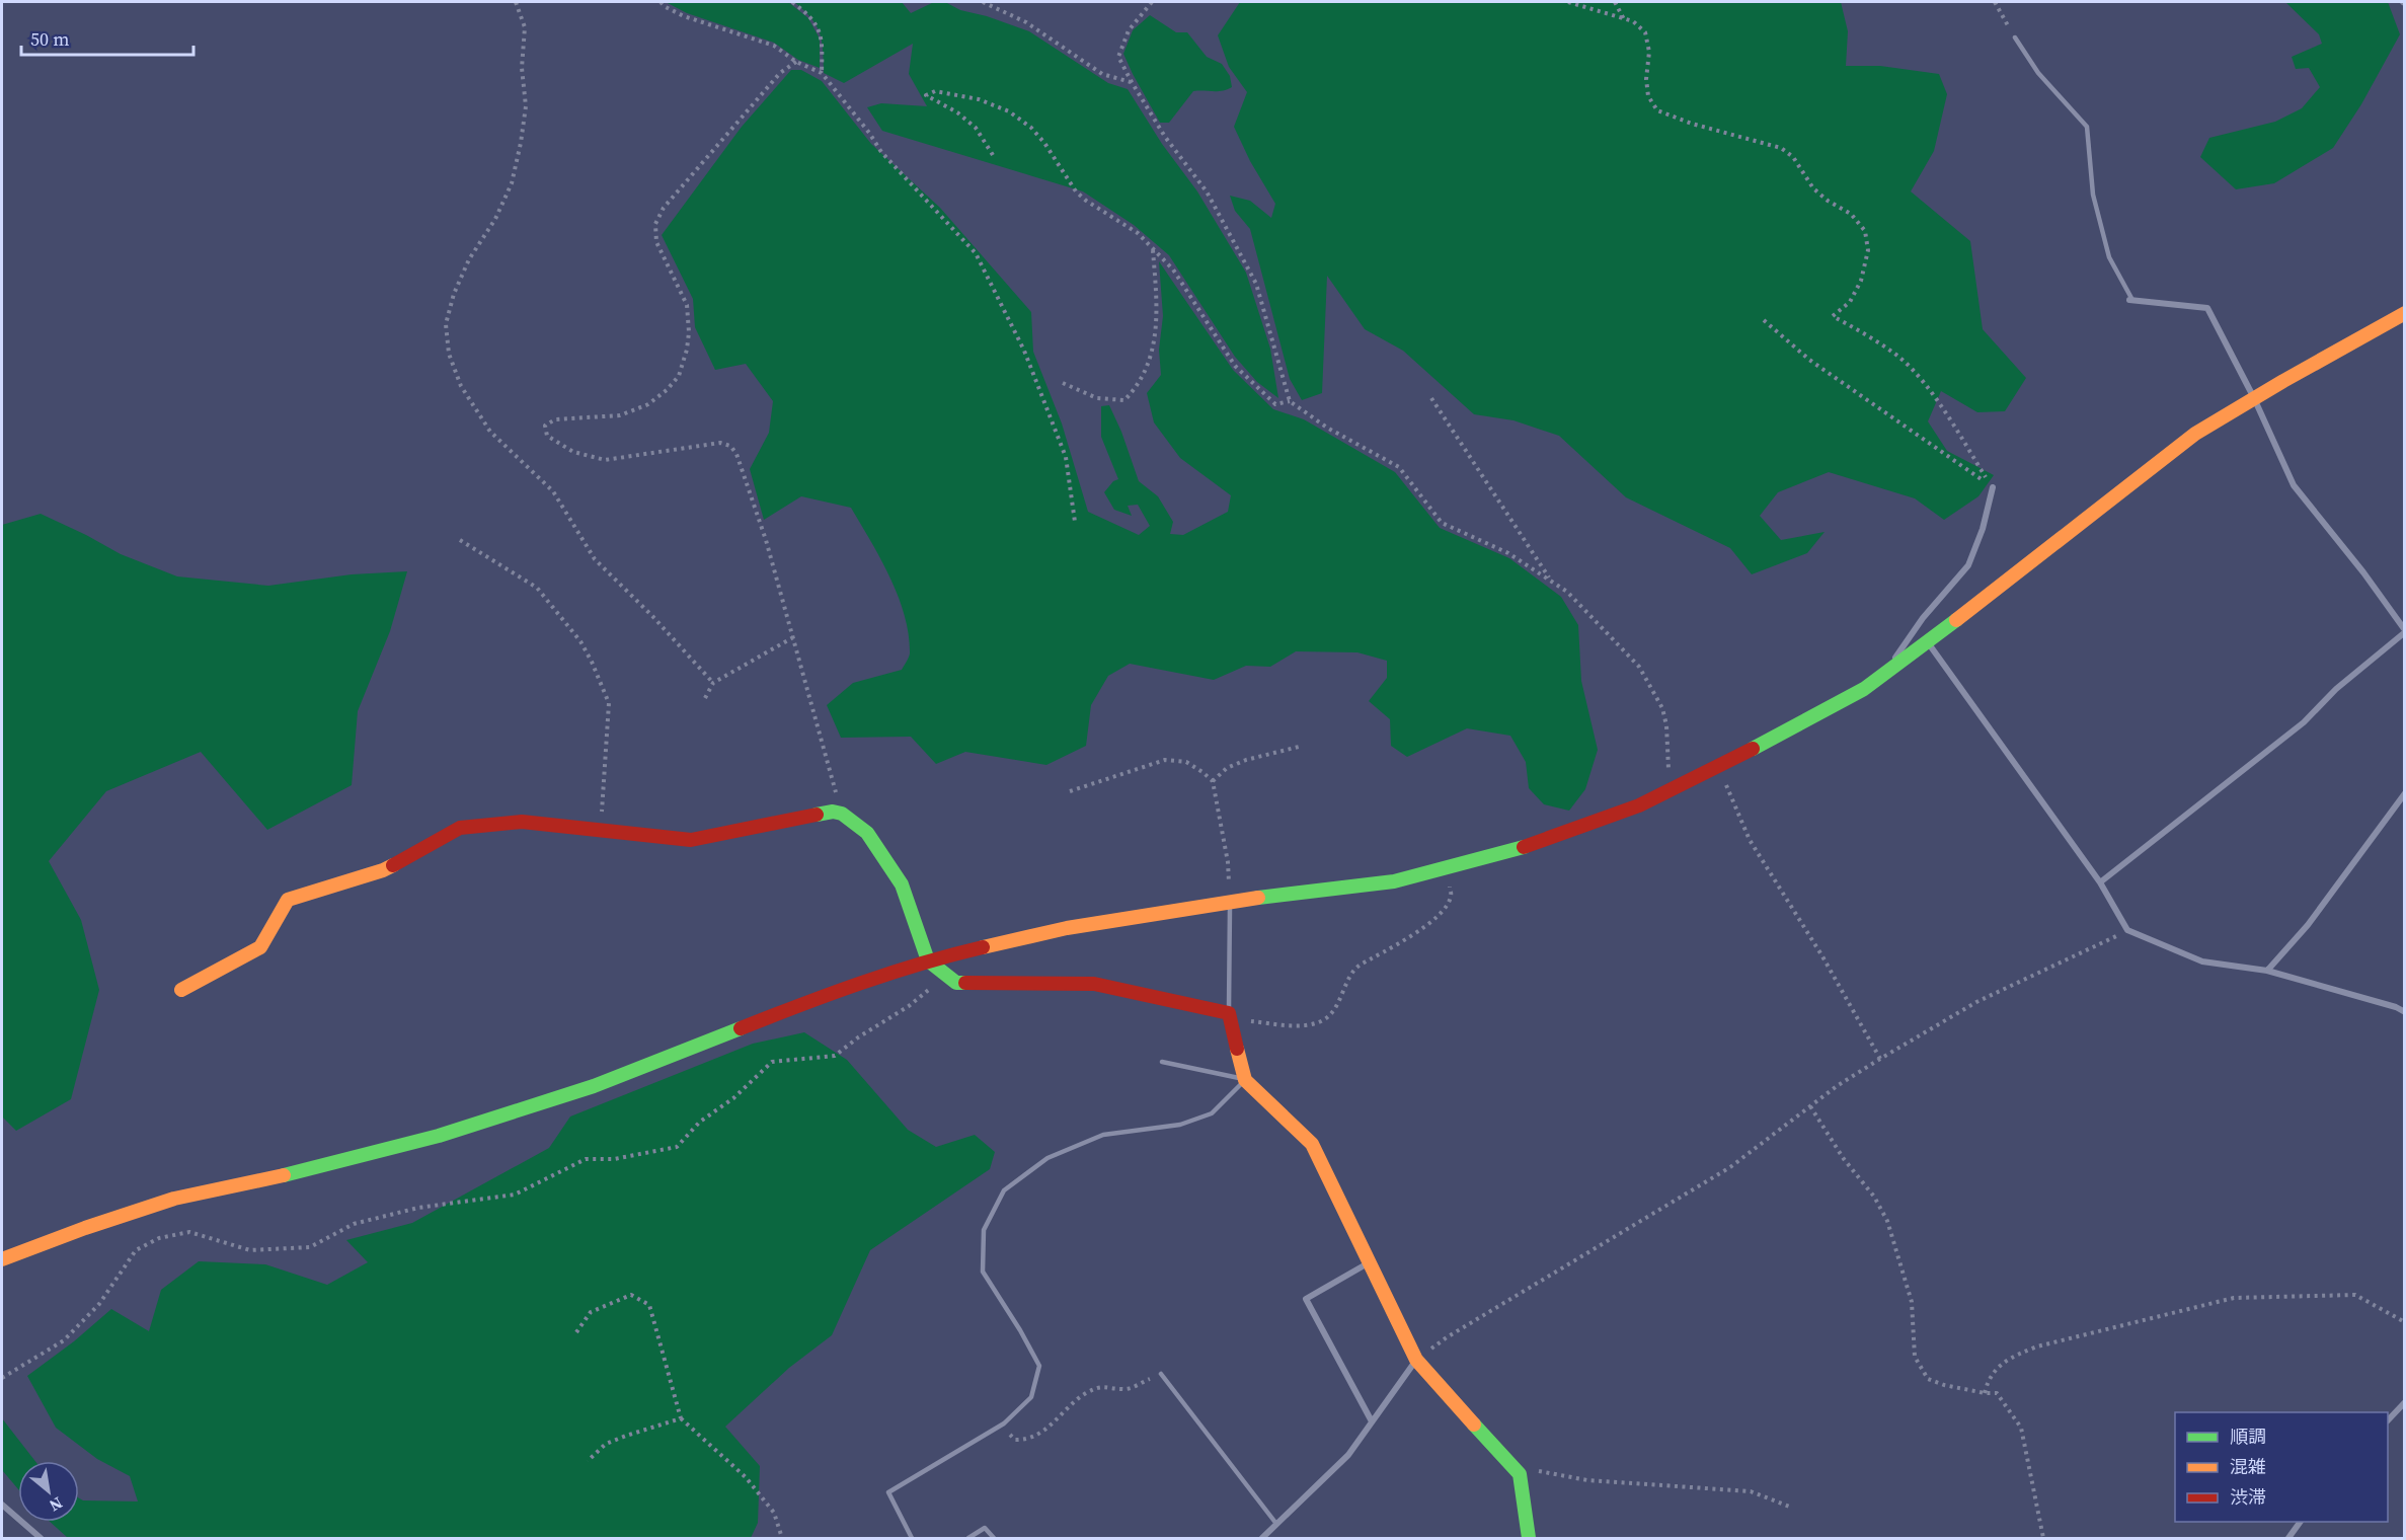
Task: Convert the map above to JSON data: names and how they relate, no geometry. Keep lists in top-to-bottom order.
{
  "legend": ["順調", "混雑", "渋滞"],
  "scale_bar": "50 m",
  "north": "bottom right"
}
